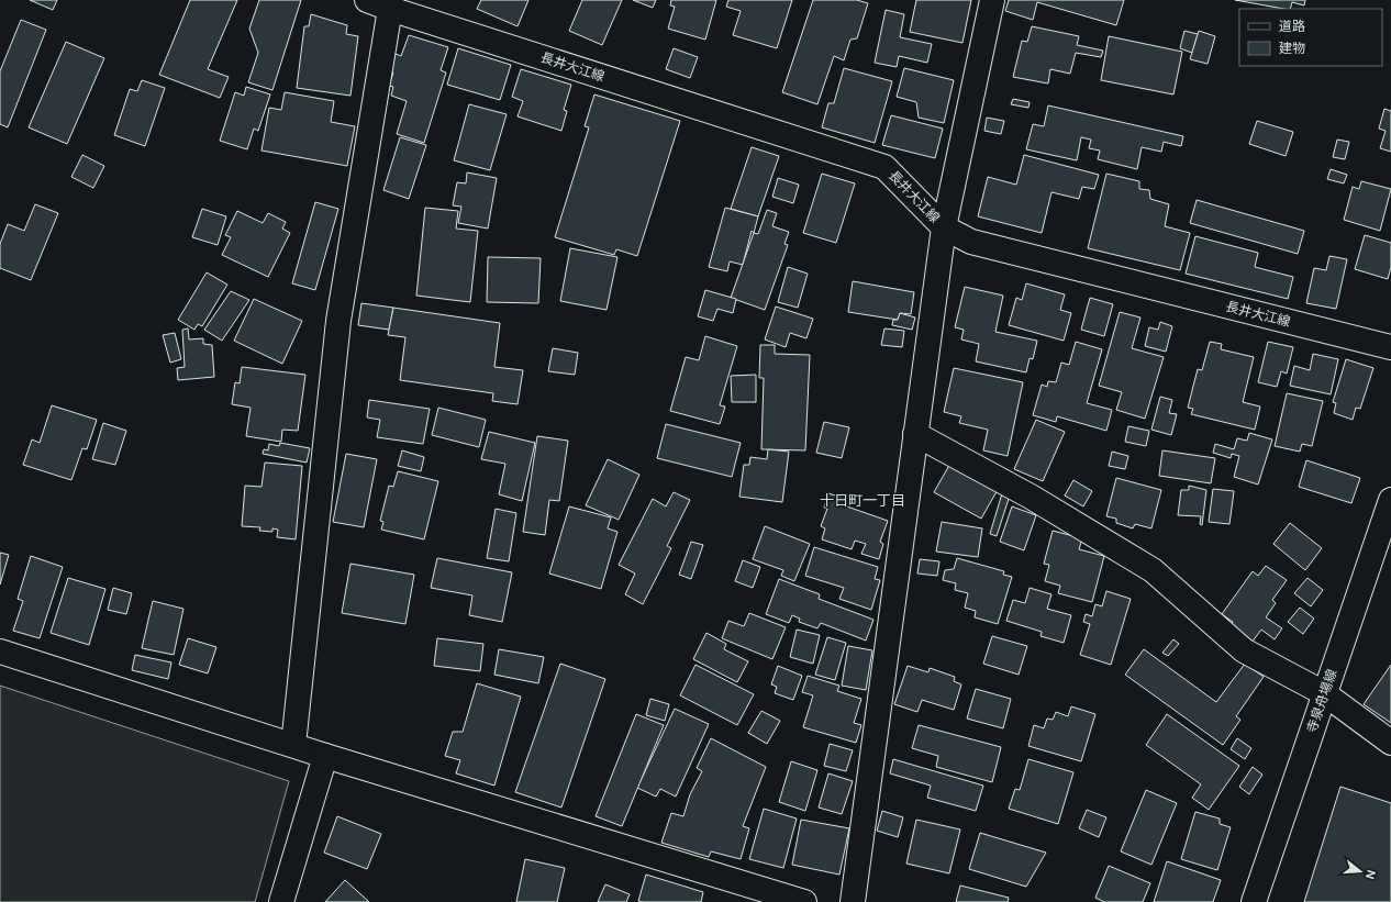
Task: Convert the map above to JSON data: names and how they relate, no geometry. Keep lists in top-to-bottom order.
{
  "streets": {
    "street": ["長井大江線", "寺泉舟場線"]
  },
  "districts": ["十日町一丁目"],
  "legend": ["道路", "建物"],
  "north": "right"
}
